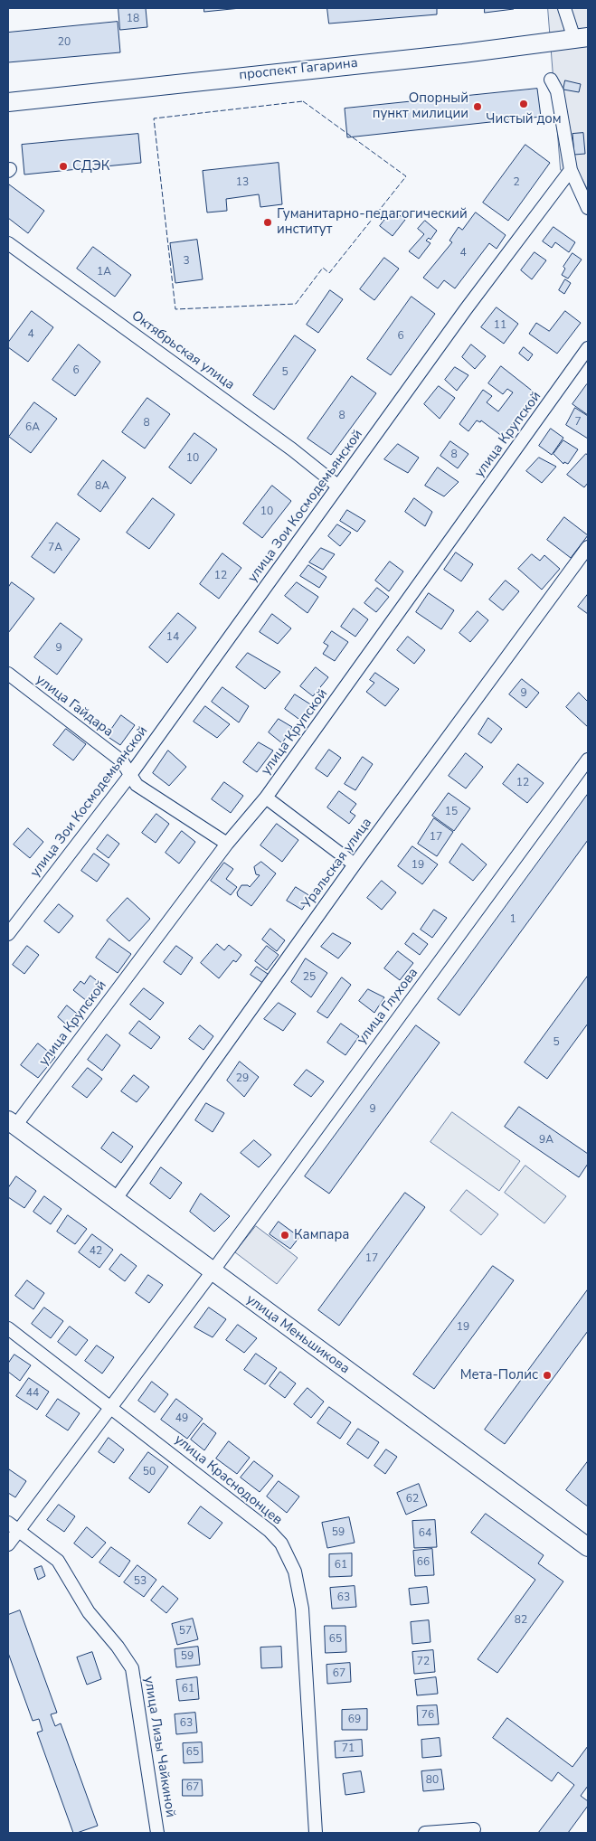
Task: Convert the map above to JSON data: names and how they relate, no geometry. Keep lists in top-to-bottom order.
{
  "streets": {
    "street": [
      "проспект Гагарина",
      "Октябрьская улица",
      "улица Крупской",
      "улица Зои Космодемьянской",
      "улица Гайдара",
      "Уральская улица",
      "улица Глухова",
      "улица Меньшикова",
      "улица Краснодонцев",
      "улица Лизы Чайкиной"
    ]
  },
  "crossings": [
    ["Октябрьская улица", "улица Зои Космодемьянской"],
    ["улица Крупской", "улица Гайдара"],
    ["улица Крупской", "улица Меньшикова"],
    ["улица Зои Космодемьянской", "улица Гайдара"],
    ["Уральская улица", "улица Меньшикова"],
    ["улица Глухова", "улица Меньшикова"],
    ["улица Глухова", "улица Краснодонцев"],
    ["улица Глухова", "улица Лизы Чайкиной"]
  ],
  "places": [
    "Чистый дом",
    "Опорный пункт милиции",
    "СДЭК",
    "Гуманитарно-педагогический институт",
    "Кампара",
    "Мета-Полис"
  ],
  "house_numbers": [
    "18",
    "20",
    "13",
    "2",
    "4",
    "3",
    "1А",
    "11",
    "4",
    "6",
    "6",
    "5",
    "8",
    "7",
    "8",
    "6А",
    "8",
    "10",
    "8А",
    "10",
    "7А",
    "12",
    "14",
    "9",
    "9",
    "12",
    "15",
    "17",
    "19",
    "1",
    "25",
    "5",
    "29",
    "9",
    "9А",
    "42",
    "17",
    "19",
    "44",
    "49",
    "50",
    "62",
    "59",
    "64",
    "66",
    "61",
    "53",
    "63",
    "82",
    "57",
    "65",
    "59",
    "72",
    "67",
    "61",
    "76",
    "69",
    "63",
    "71",
    "65",
    "80",
    "67"
  ]
}
